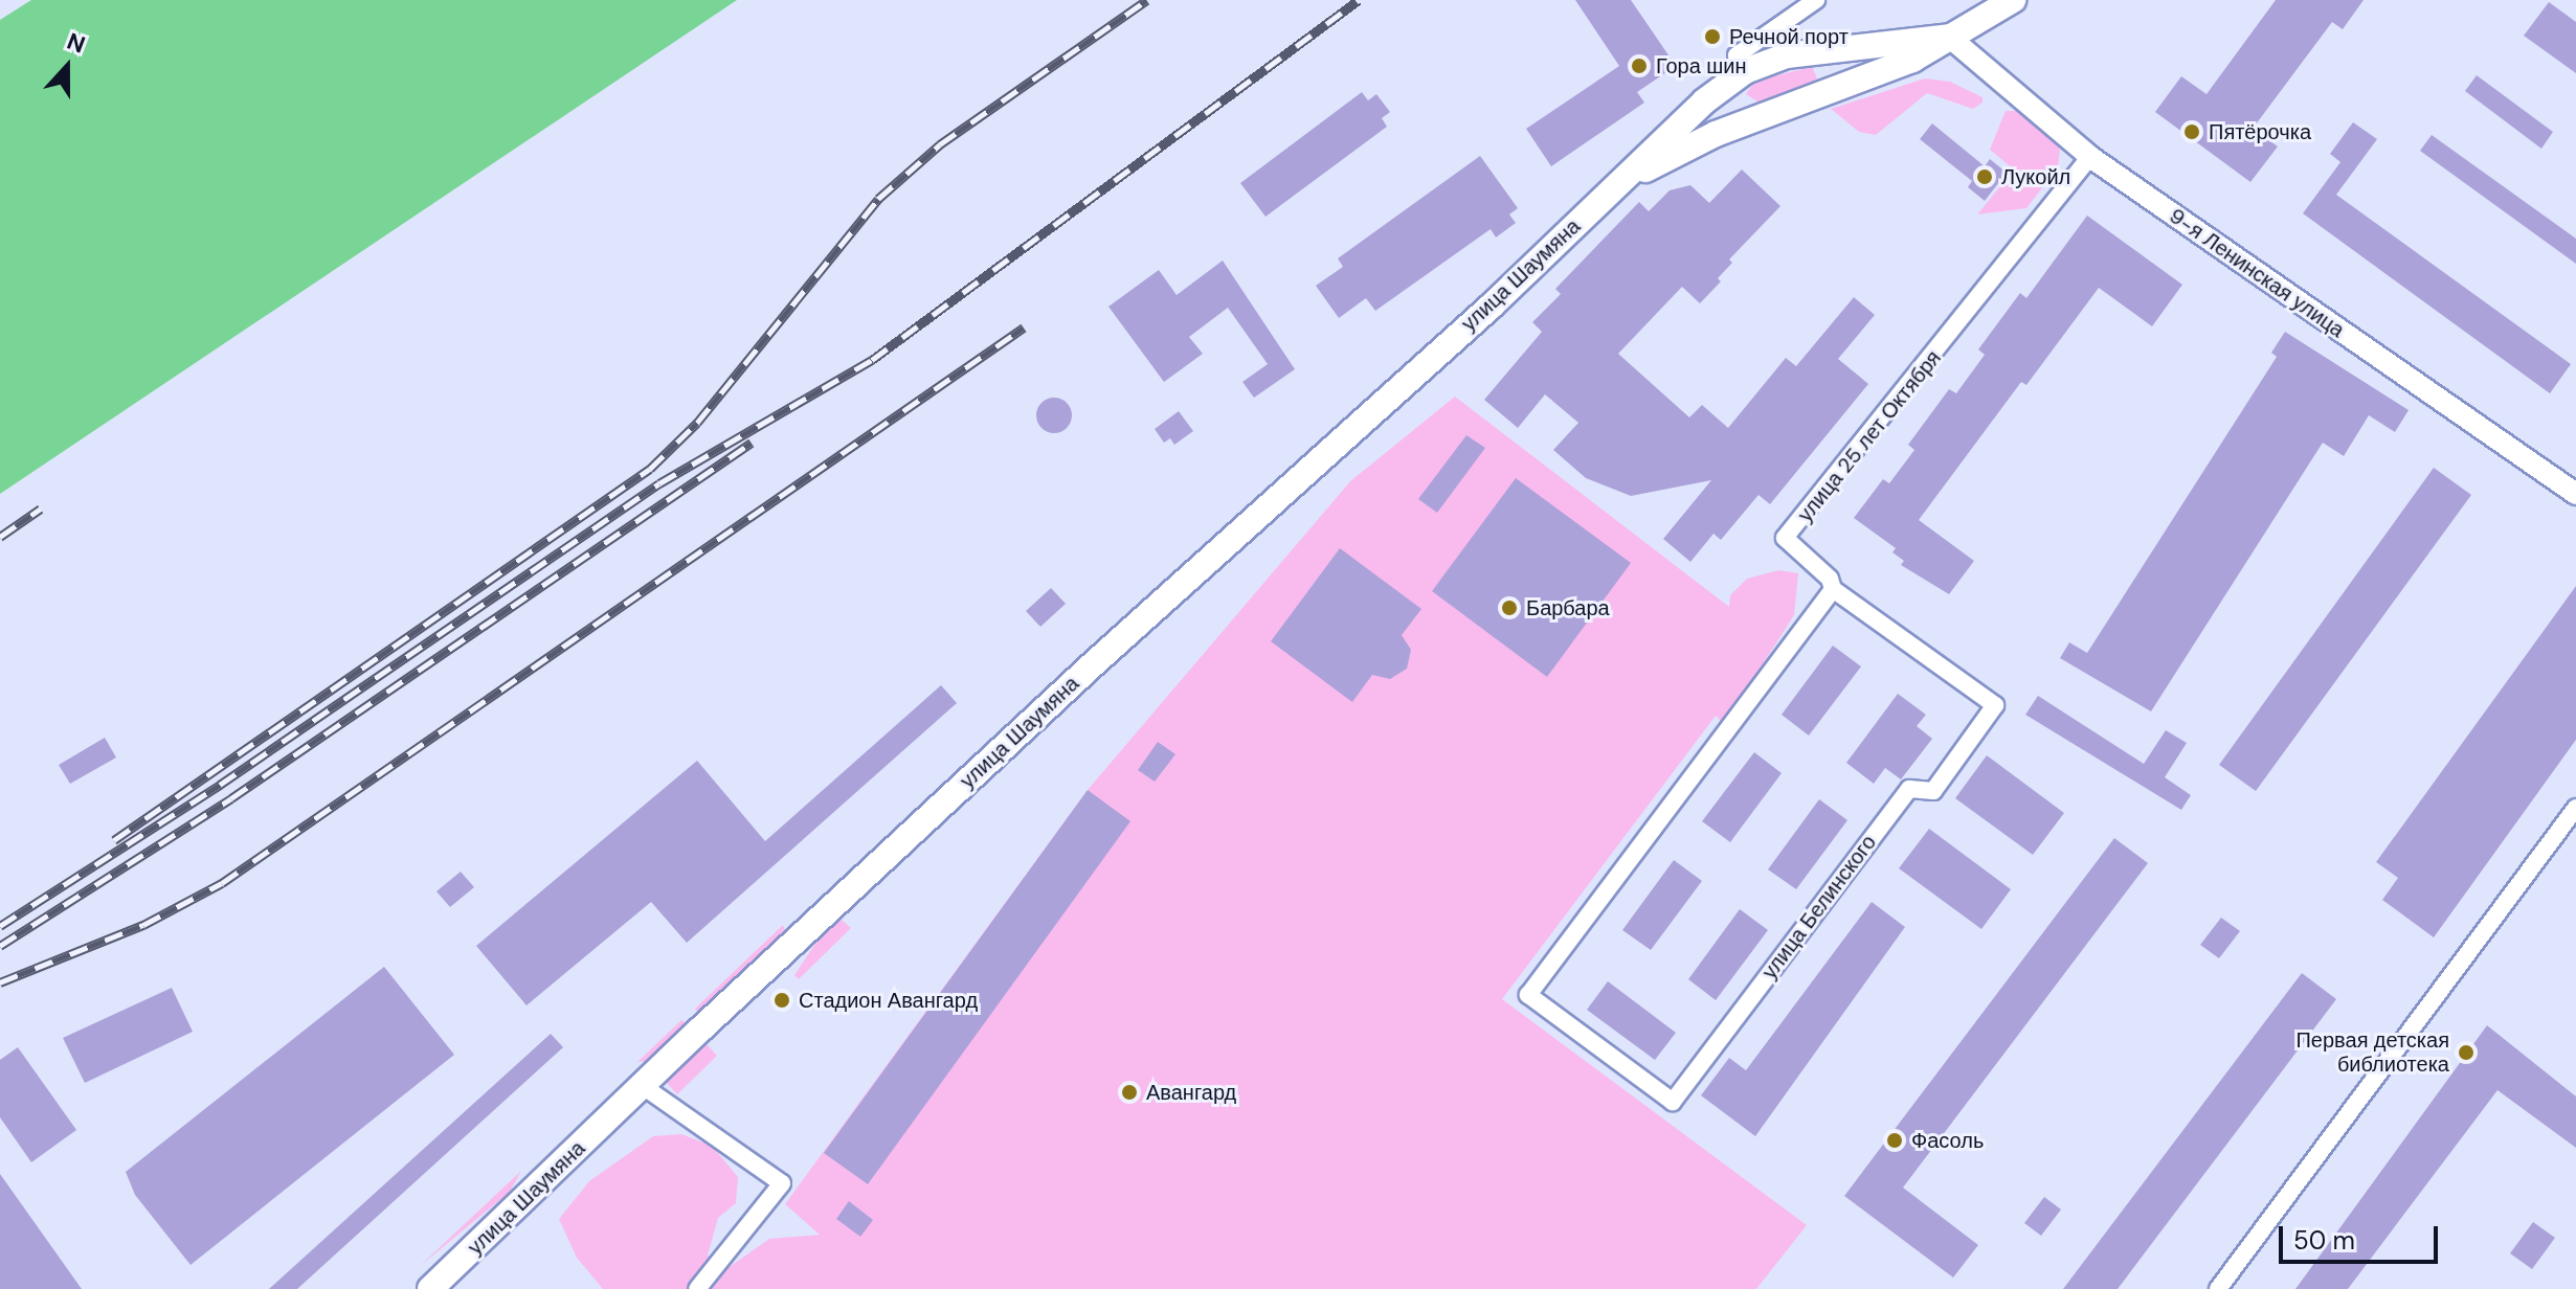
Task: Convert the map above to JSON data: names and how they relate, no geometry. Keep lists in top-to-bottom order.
{
  "streets": {
    "main road": ["улица Шаумяна"],
    "street": ["9-я Ленинская улица", "улица 25 лет Октября", "улица Белинского"]
  },
  "crossings": [
    ["9-я Ленинская улица", "улица Шаумяна"],
    ["9-я Ленинская улица", "улица 25 лет Октября"],
    ["улица 25 лет Октября", "улица Белинского"]
  ],
  "places": [
    "Речной порт",
    "Гора шин",
    "Пятёрочка",
    "Лукойл",
    "Барбара",
    "Стадион Авангард",
    "Первая детская библиотека",
    "Авангард",
    "Фасоль"
  ],
  "scale_bar": "50 m",
  "north": "top"
}
